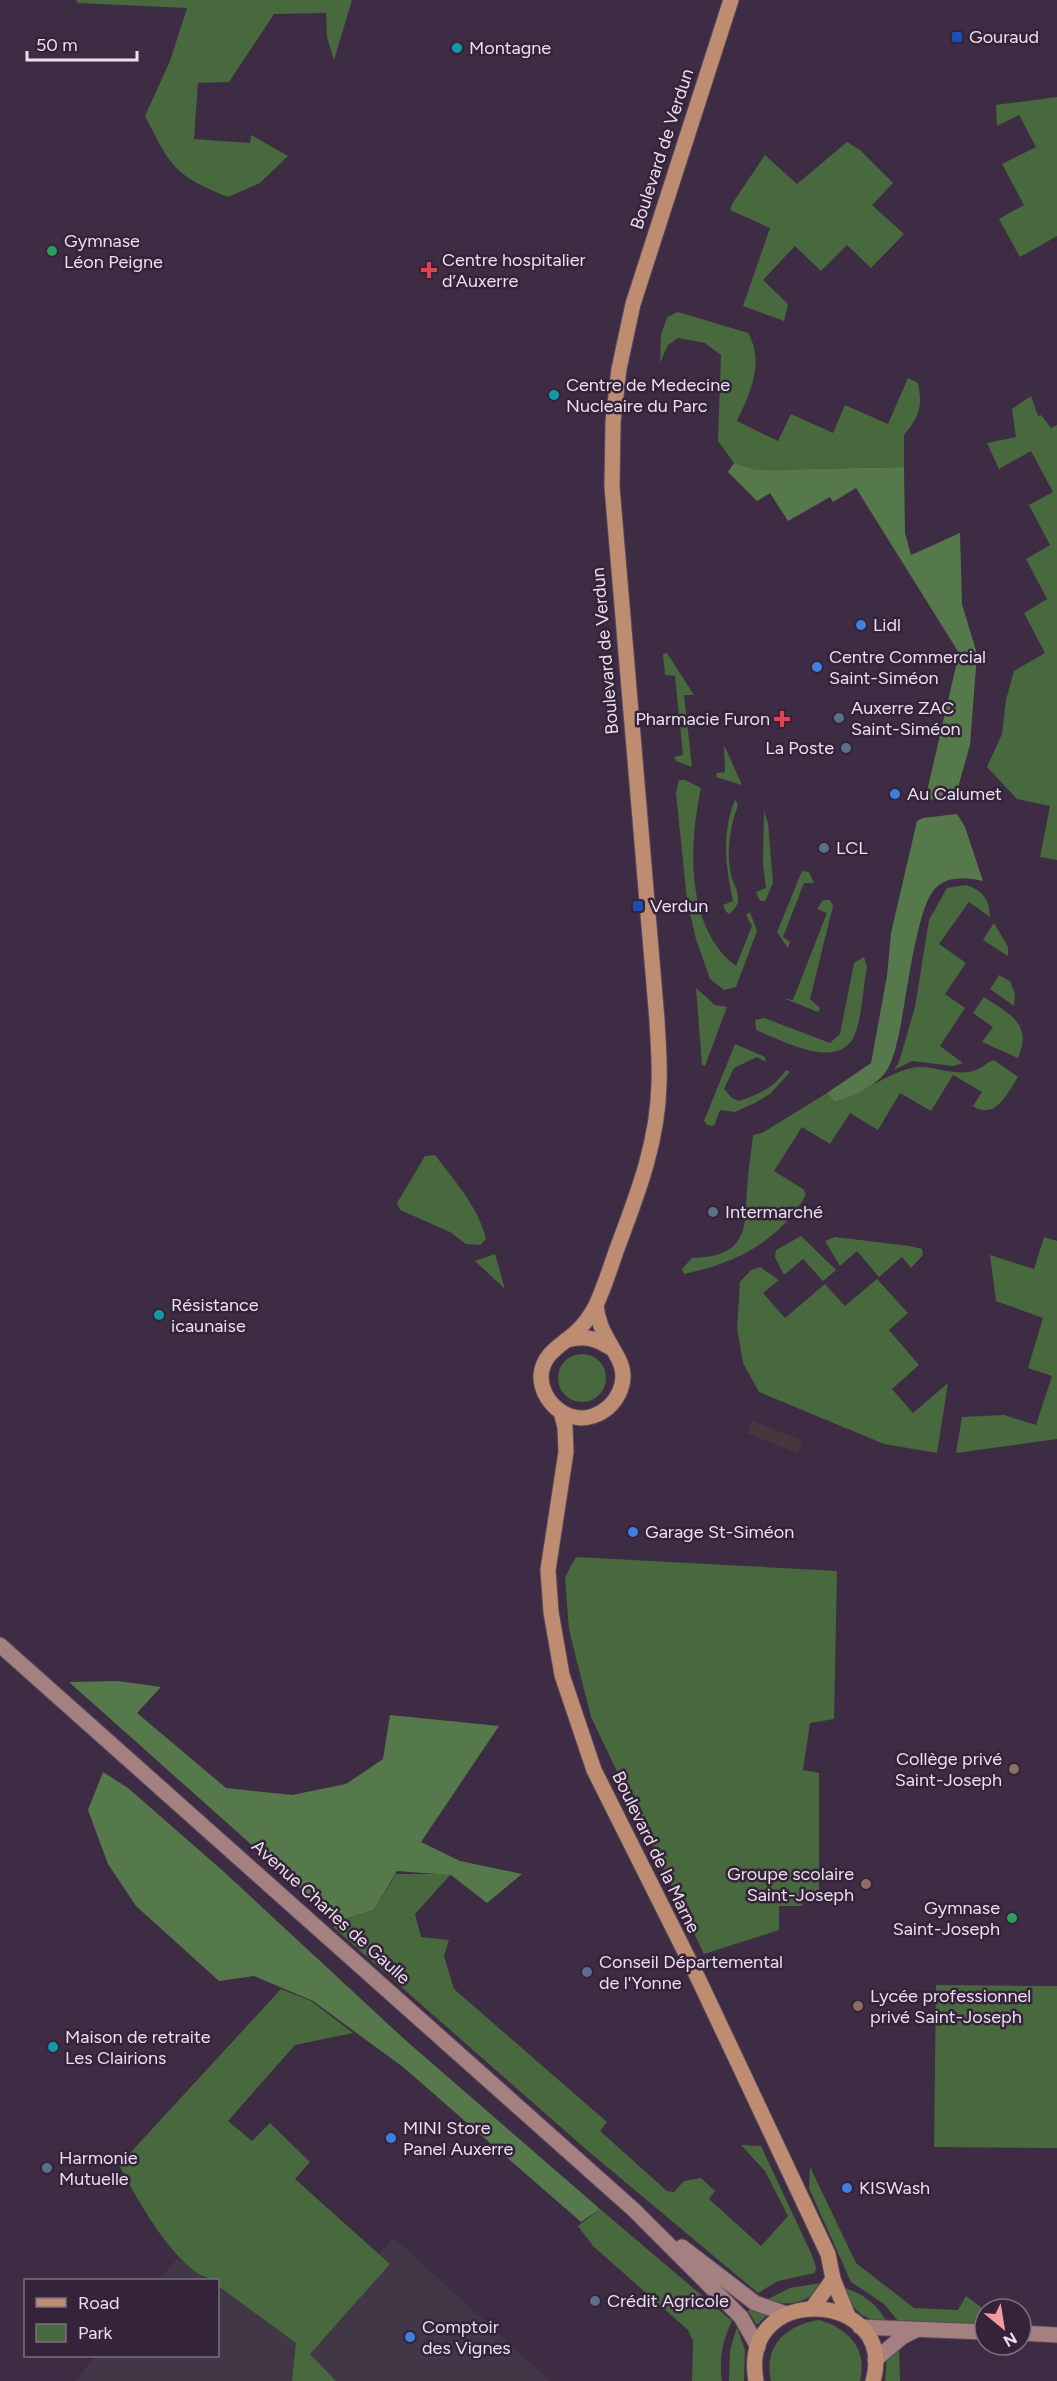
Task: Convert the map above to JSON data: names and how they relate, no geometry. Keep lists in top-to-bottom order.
{
  "streets": {
    "main road": ["Boulevard de Verdun", "Boulevard de la Marne", "Avenue Charles de Gaulle"]
  },
  "places": {
    "transit": ["Gouraud", "Verdun"],
    "other": [
      "Montagne",
      "Gymnase Léon Peigne",
      "Centre de Medecine Nucleaire du Parc",
      "Lidl",
      "Centre Commercial Saint-Siméon",
      "Auxerre ZAC Saint-Siméon",
      "La Poste",
      "Au Calumet",
      "LCL",
      "Intermarché",
      "Résistance icaunaise",
      "Garage St-Siméon",
      "Collège privé Saint-Joseph",
      "Groupe scolaire Saint-Joseph",
      "Gymnase Saint-Joseph",
      "Conseil Départemental de l'Yonne",
      "Lycée professionnel privé Saint-Joseph",
      "Maison de retraite Les Clairions",
      "MINI Store Panel Auxerre",
      "Harmonie Mutuelle",
      "KISWash",
      "Crédit Agricole",
      "Comptoir des Vignes"
    ],
    "health": ["Centre hospitalier d’Auxerre", "Pharmacie Furon"]
  },
  "legend": ["Road", "Park"],
  "scale_bar": "50 m",
  "north": "bottom right"
}
